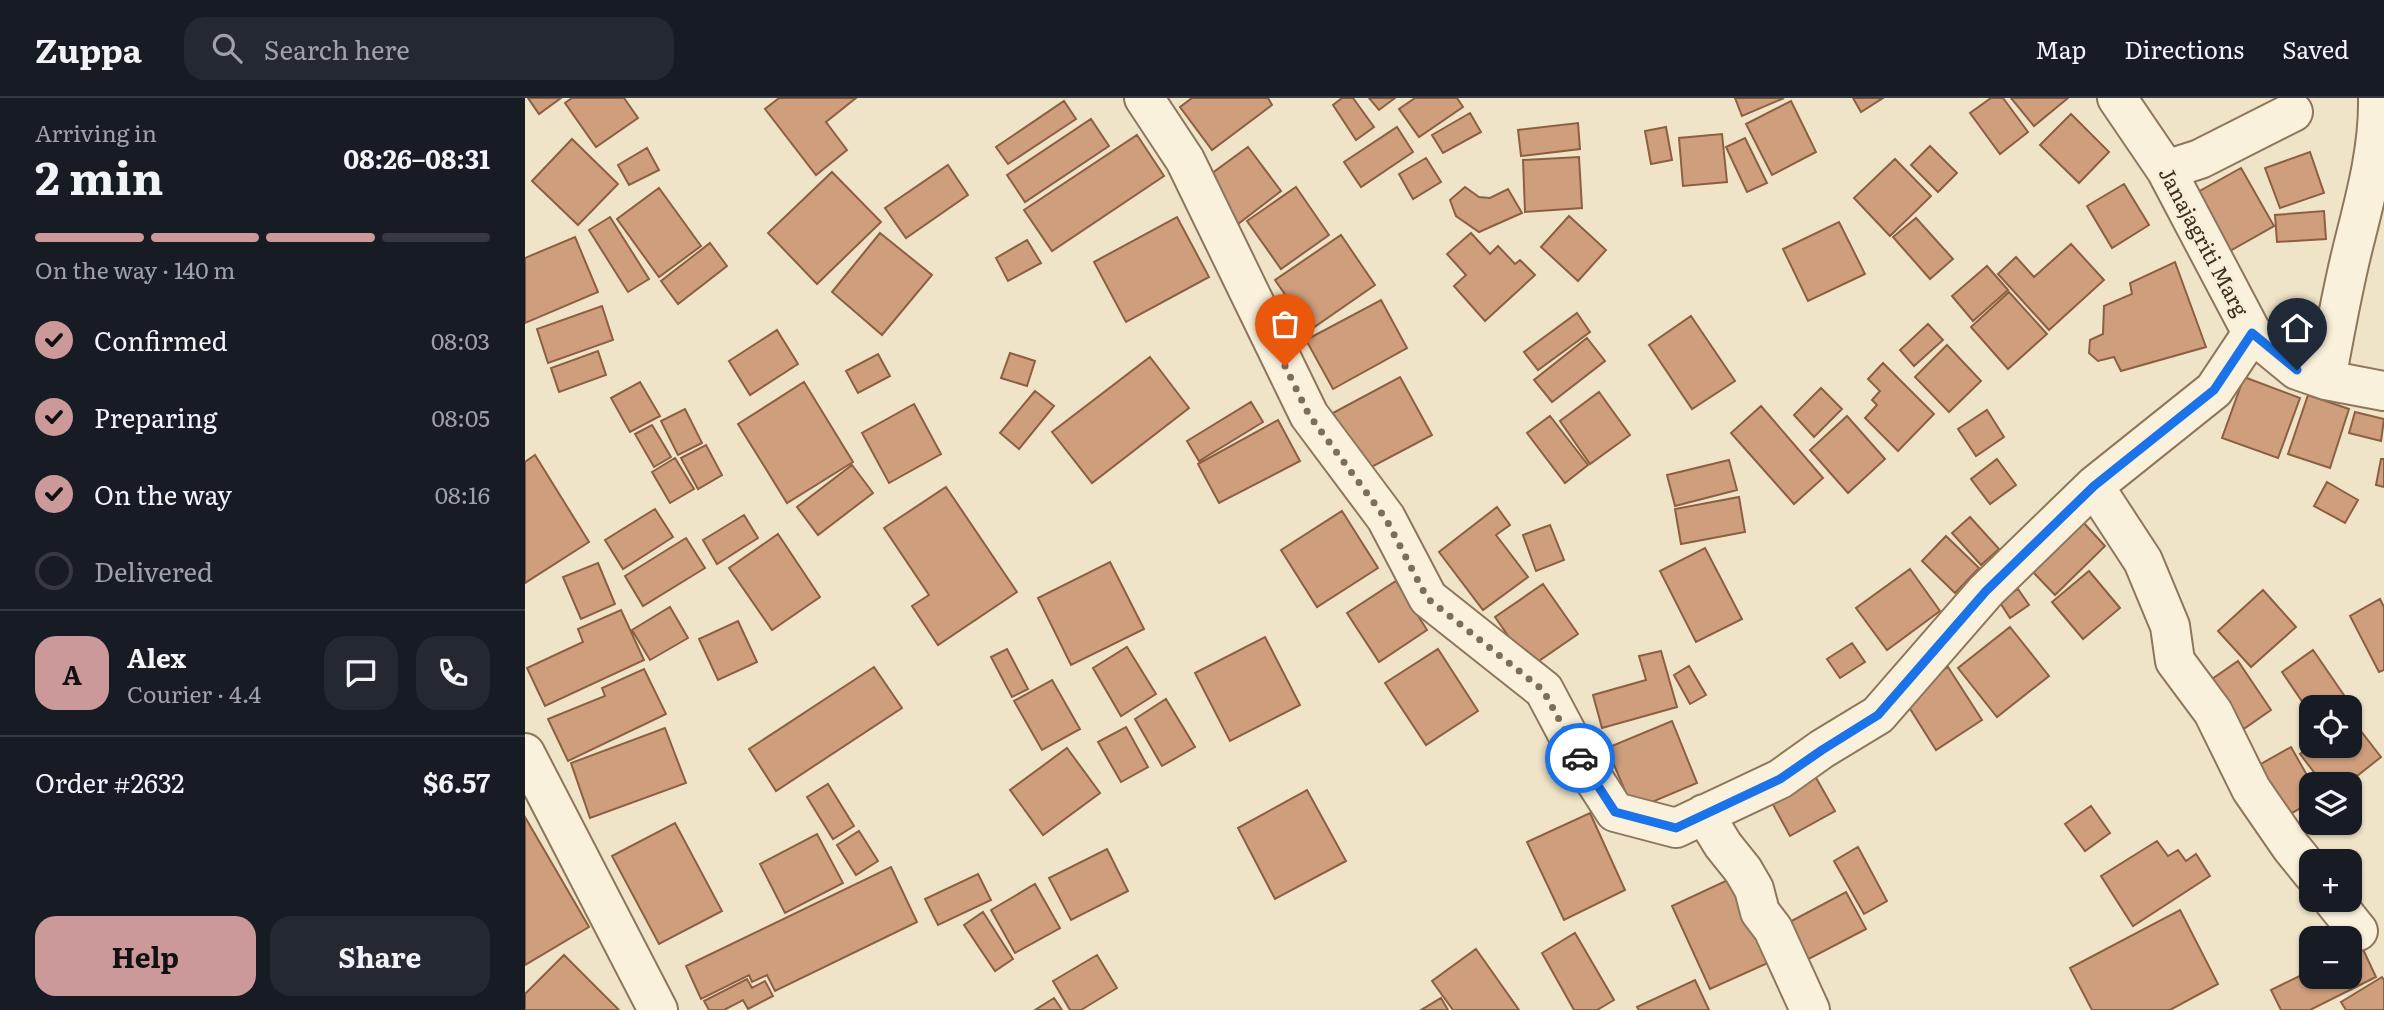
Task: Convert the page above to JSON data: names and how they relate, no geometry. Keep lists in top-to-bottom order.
{
  "streets": {
    "street": ["Janajagriti Marg"]
  },
  "page": {
    "header": "Zuppa",
    "search": "Search here",
    "nav": ["Map", "Directions", "Saved"],
    "heading": ["2 min", "Arriving in", "08:26–08:31"],
    "panel": [
      "Alex",
      "Courier · 4.4",
      "Order #2632",
      "$6.57"
    ],
    "bar": "On the way · 140 m",
    "list": [
      ["Confirmed", "08:03"],
      ["Preparing", "08:05"],
      ["On the way", "08:16"],
      "Delivered"
    ],
    "round": "A",
    "map_buttons": ["+", "−"],
    "buttons": ["Help", "Share"]
  }
}
